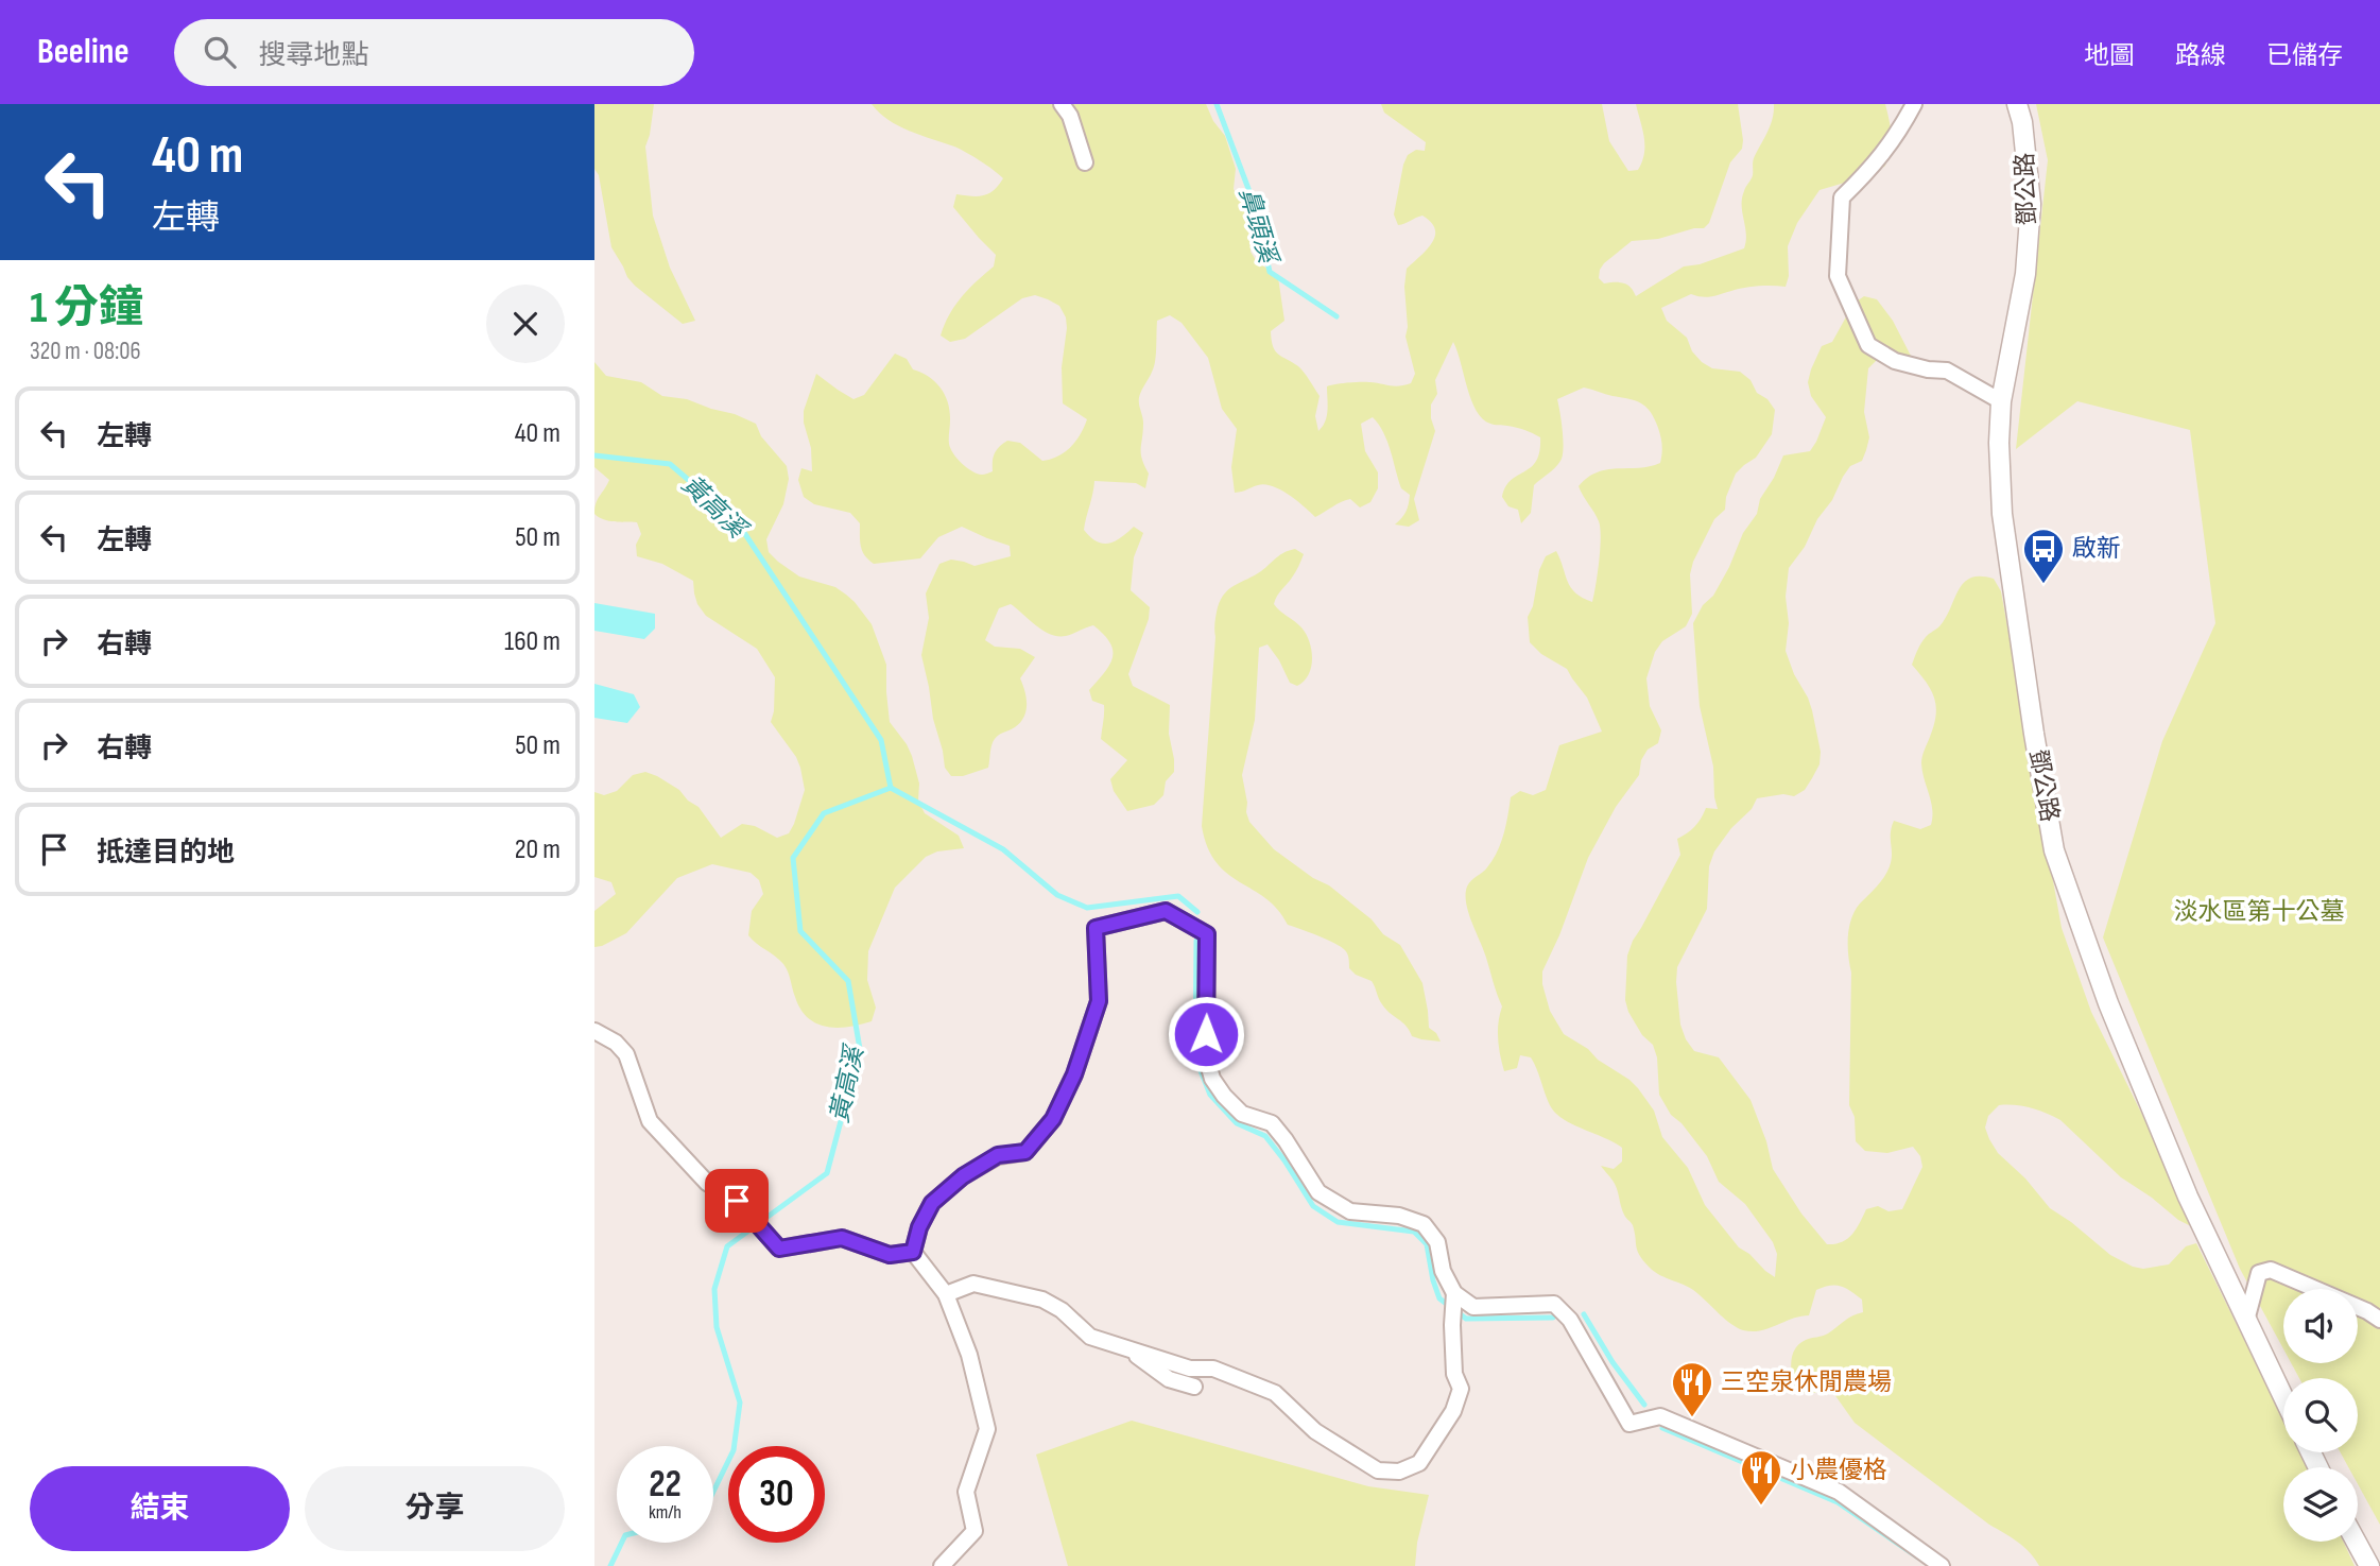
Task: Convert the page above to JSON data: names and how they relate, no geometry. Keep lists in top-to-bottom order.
{
  "streets": {
    "street": ["鄧公路"]
  },
  "water": ["鼻頭溪", "黃高溪"],
  "parks": ["淡水區第十公墓"],
  "places": {
    "bus stop": ["啟新"],
    "restaurant": ["三空泉休閒農場", "小農優格"]
  },
  "page": {
    "header": "Beeline",
    "search": "搜尋地點",
    "nav": ["地圖", "路線", "已儲存"],
    "turn": ["40 m", "左轉"],
    "heading": ["1 分鐘", "320 m · 08:06"],
    "list": [
      {
        "name": "左轉",
        "value": "40 m"
      },
      {
        "name": "左轉",
        "value": "50 m"
      },
      {
        "name": "右轉",
        "value": "160 m"
      },
      {
        "name": "右轉",
        "value": "50 m"
      },
      {
        "name": "抵達目的地",
        "value": "20 m"
      }
    ],
    "speed": "22 km/h",
    "limit": "30",
    "buttons": ["結束", "分享"]
  }
}
